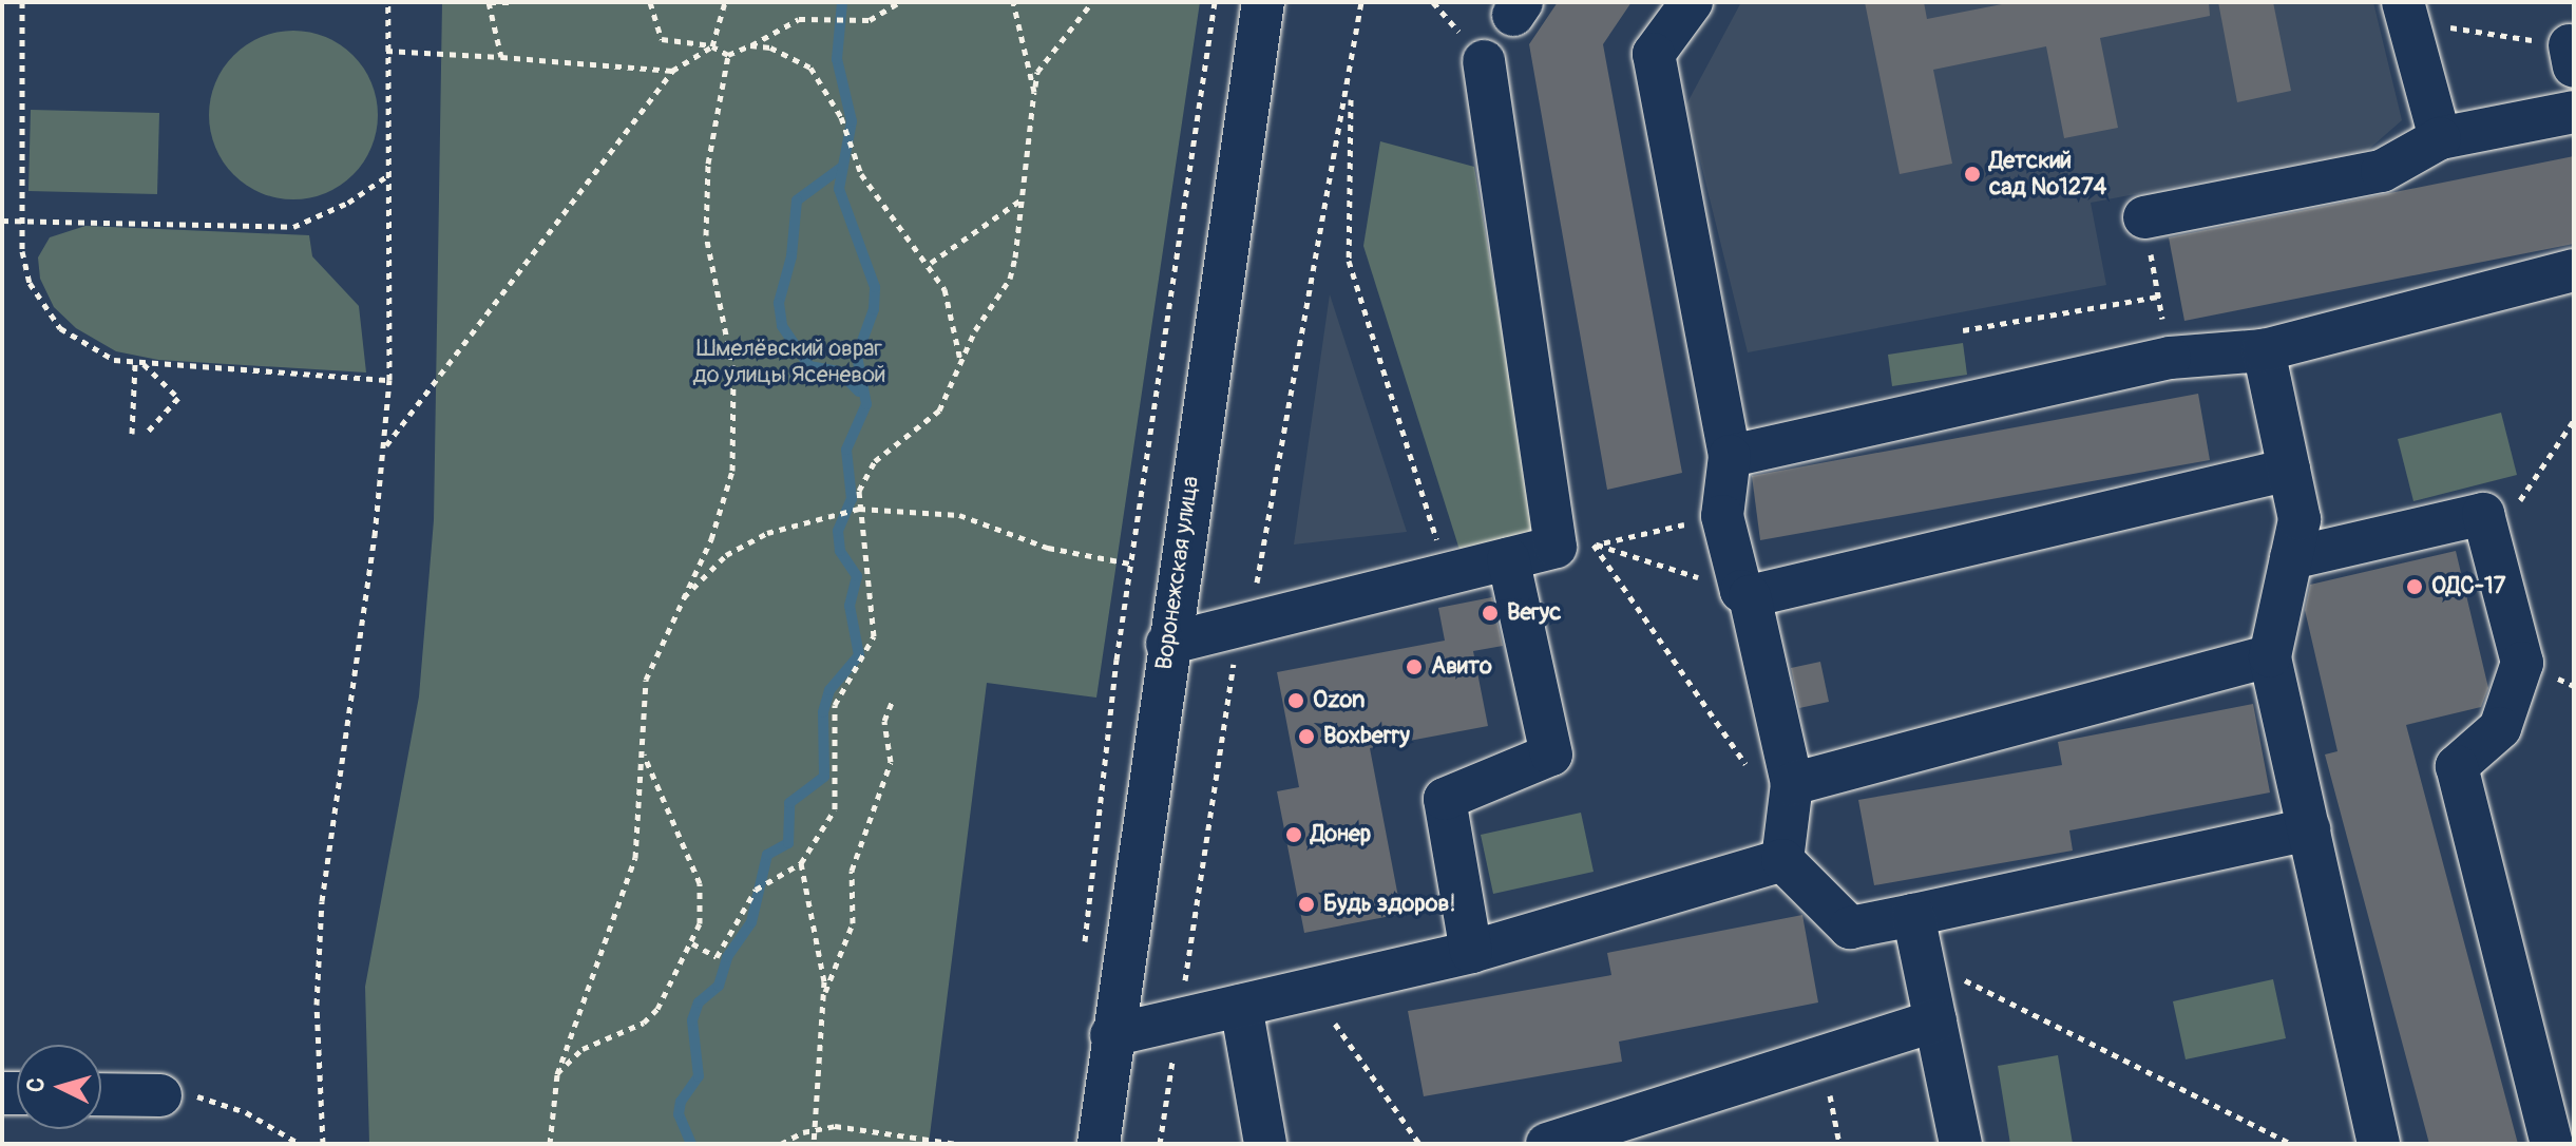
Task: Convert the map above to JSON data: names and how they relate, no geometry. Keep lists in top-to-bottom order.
{
  "streets": {
    "street": ["Воронежская улица"]
  },
  "parks": ["Шмелёвский овраг до улицы Ясеневой"],
  "places": [
    "Детский сад №1274",
    "ОДС-17",
    "Вегус",
    "Авито",
    "Ozon",
    "Boxberry",
    "Донер",
    "Будь здоров!"
  ],
  "north": "left"
}
